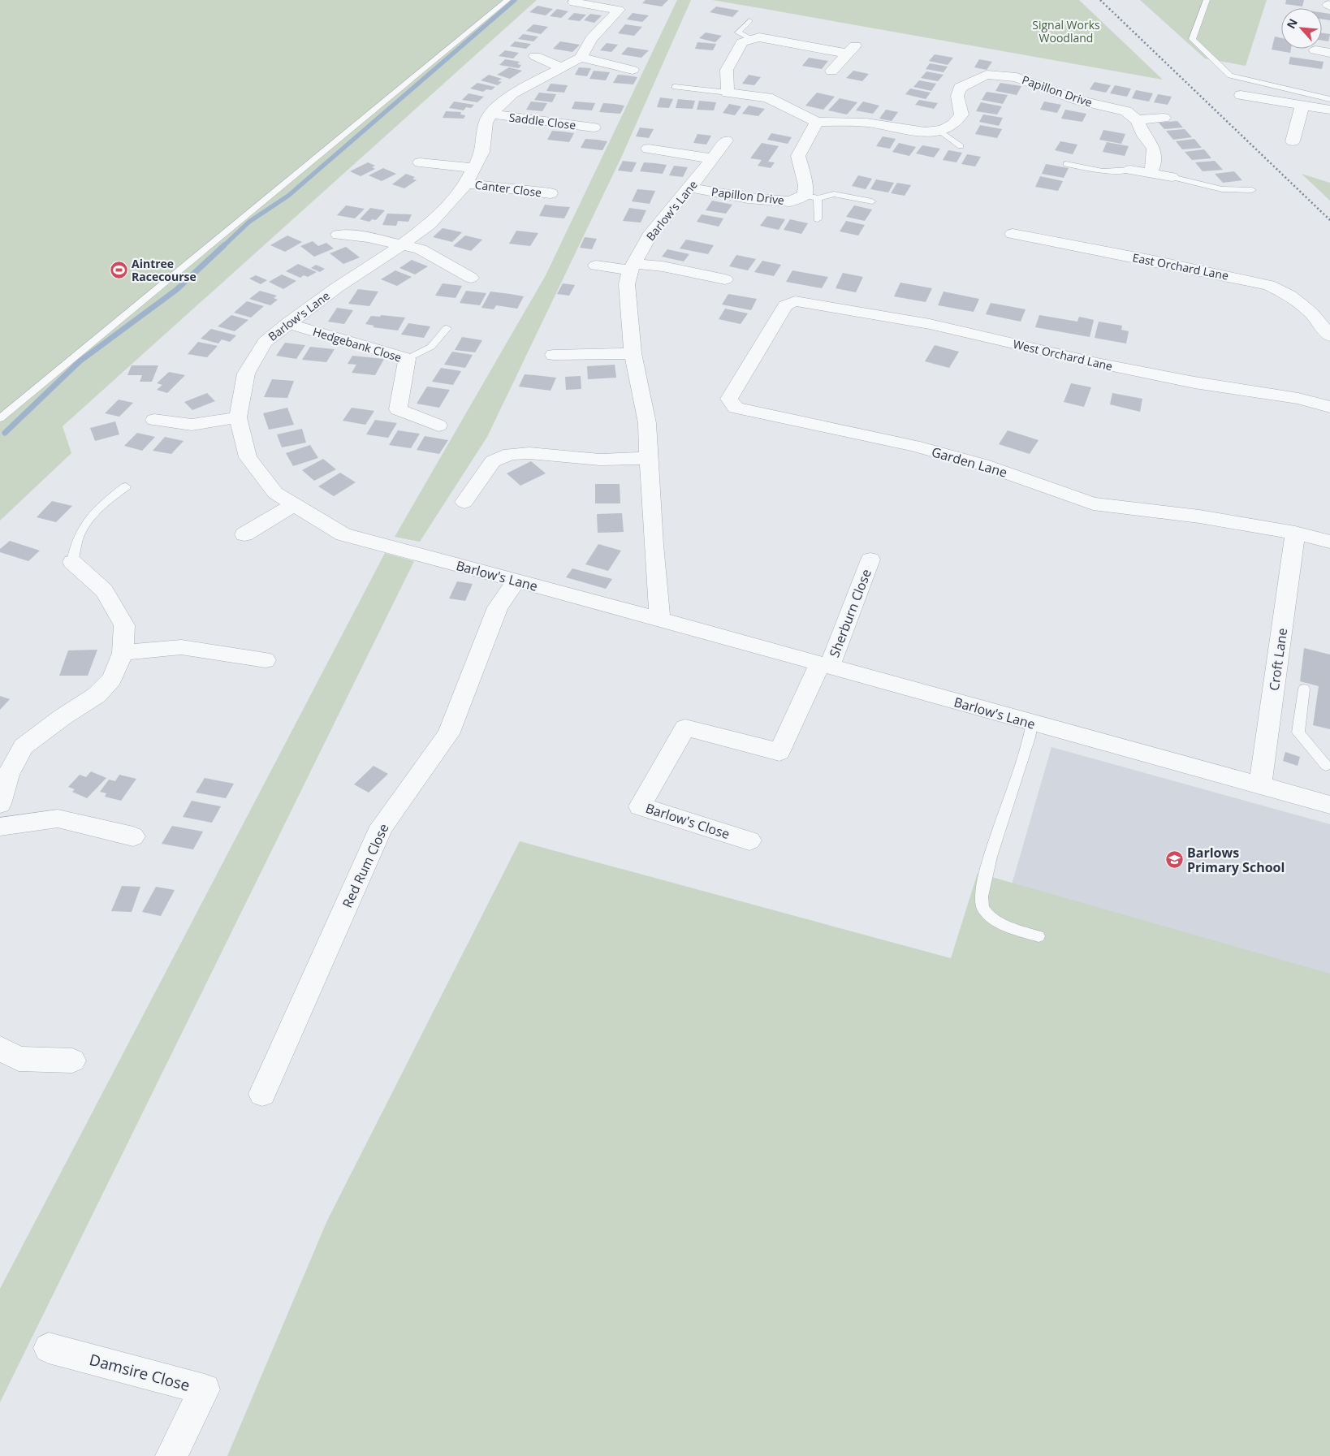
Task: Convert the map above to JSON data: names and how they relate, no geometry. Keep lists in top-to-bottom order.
{
  "streets": {
    "street": [
      "Papillon Drive",
      "Saddle Close",
      "Canter Close",
      "Barlow's Lane",
      "East Orchard Lane",
      "Hedgebank Close",
      "West Orchard Lane",
      "Garden Lane",
      "Sherburn Close",
      "Croft Lane",
      "Barlow's Close",
      "Red Rum Close",
      "Damsire Close"
    ]
  },
  "crossings": [
    ["Papillon Drive", "Barlow's Lane"],
    ["Saddle Close", "Barlow's Lane"],
    ["Canter Close", "Barlow's Lane"],
    ["Barlow's Lane", "Hedgebank Close"],
    ["Barlow's Lane", "Sherburn Close"],
    ["Barlow's Lane", "Croft Lane"],
    ["Barlow's Lane", "Barlow's Close"],
    ["Barlow's Lane", "Red Rum Close"],
    ["West Orchard Lane", "Garden Lane"],
    ["Garden Lane", "Croft Lane"],
    ["Sherburn Close", "Barlow's Close"]
  ],
  "parks": ["Signal Works Woodland"],
  "places": {
    "sports": ["Aintree Racecourse"],
    "school or university": ["Barlows Primary School"]
  },
  "north": "top left"
}
